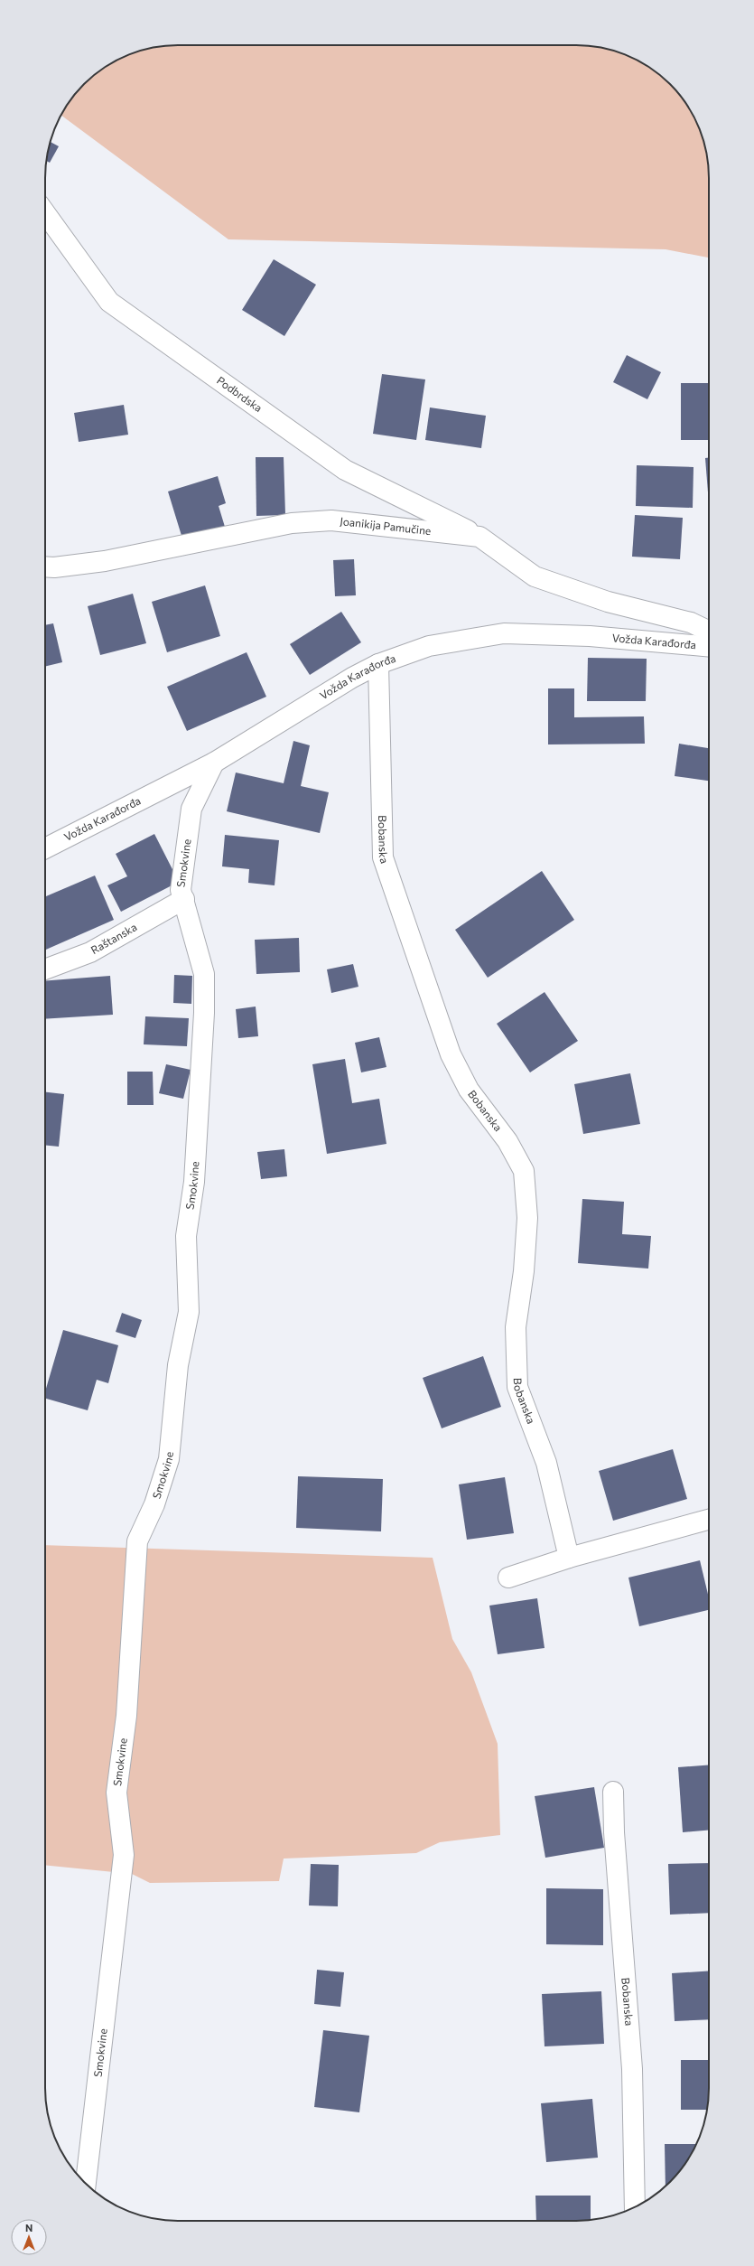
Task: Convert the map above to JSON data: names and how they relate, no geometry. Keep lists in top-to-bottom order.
{
  "streets": {
    "street": [
      "Podbrdska",
      "Joanikija Pamučine",
      "Vožda Karađorđa",
      "Bobanska",
      "Smokvine",
      "Raštanska"
    ]
  },
  "crossings": [
    ["Podbrdska", "Joanikija Pamučine"],
    ["Vožda Karađorđa", "Bobanska"],
    ["Vožda Karađorđa", "Smokvine"],
    ["Smokvine", "Raštanska"]
  ],
  "north": "top"
}
